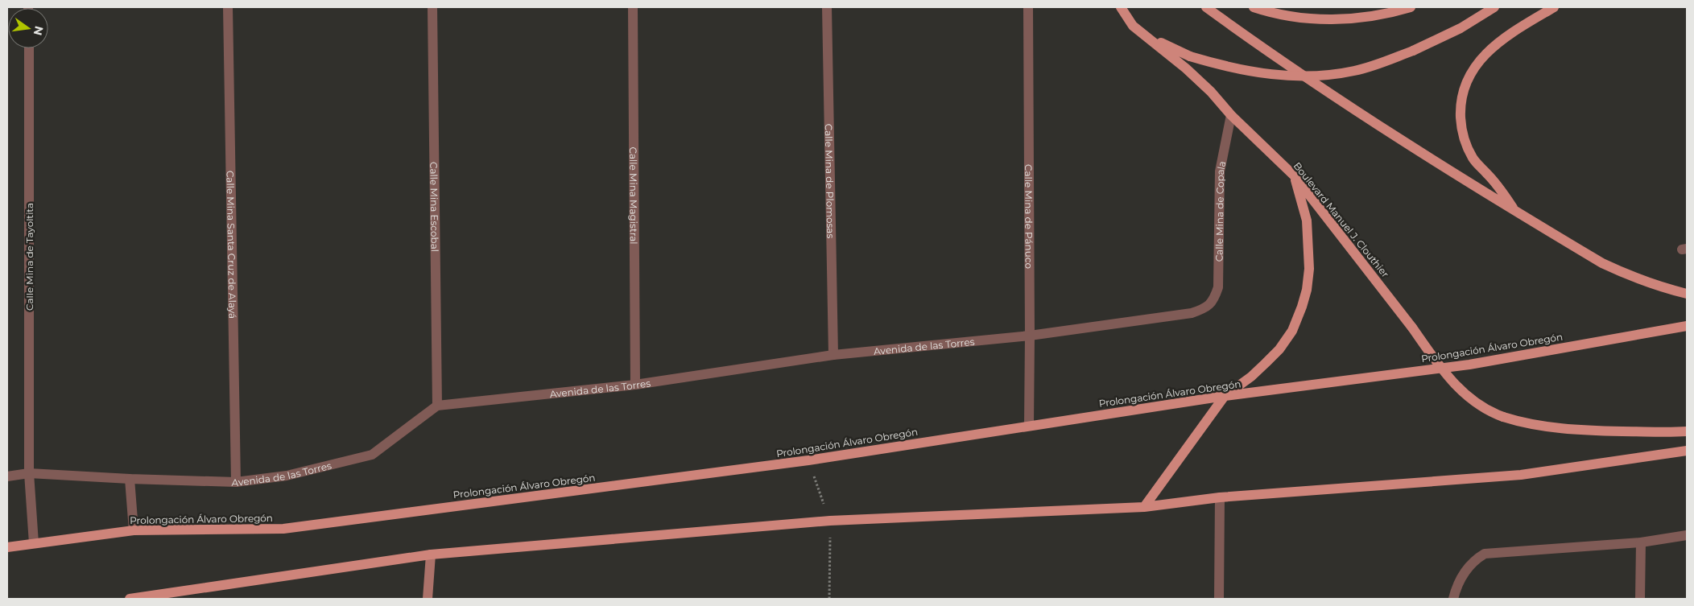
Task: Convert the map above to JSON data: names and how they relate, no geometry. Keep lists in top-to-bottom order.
{
  "streets": {
    "main road": ["Boulevard Manuel J. Clouthier", "Prolongación Álvaro Obregón"],
    "street": [
      "Calle Mina de Plomosas",
      "Calle Mina Magistral",
      "Calle Mina Escobal",
      "Calle Mina de Copala",
      "Calle Mina de Pánuco",
      "Calle Mina Santa Cruz de Alayá",
      "Calle Mina de Tayoltita",
      "Avenida de las Torres"
    ]
  },
  "crossings": [
    ["Calle Mina de Plomosas", "Avenida de las Torres"],
    ["Calle Mina Magistral", "Avenida de las Torres"],
    ["Calle Mina Escobal", "Avenida de las Torres"],
    ["Calle Mina de Copala", "Boulevard Manuel J. Clouthier"],
    ["Calle Mina de Copala", "Avenida de las Torres"],
    ["Calle Mina de Pánuco", "Avenida de las Torres"],
    ["Calle Mina de Pánuco", "Prolongación Álvaro Obregón"],
    ["Calle Mina Santa Cruz de Alayá", "Avenida de las Torres"],
    ["Calle Mina de Tayoltita", "Avenida de las Torres"],
    ["Calle Mina de Tayoltita", "Prolongación Álvaro Obregón"]
  ],
  "north": "right"
}
